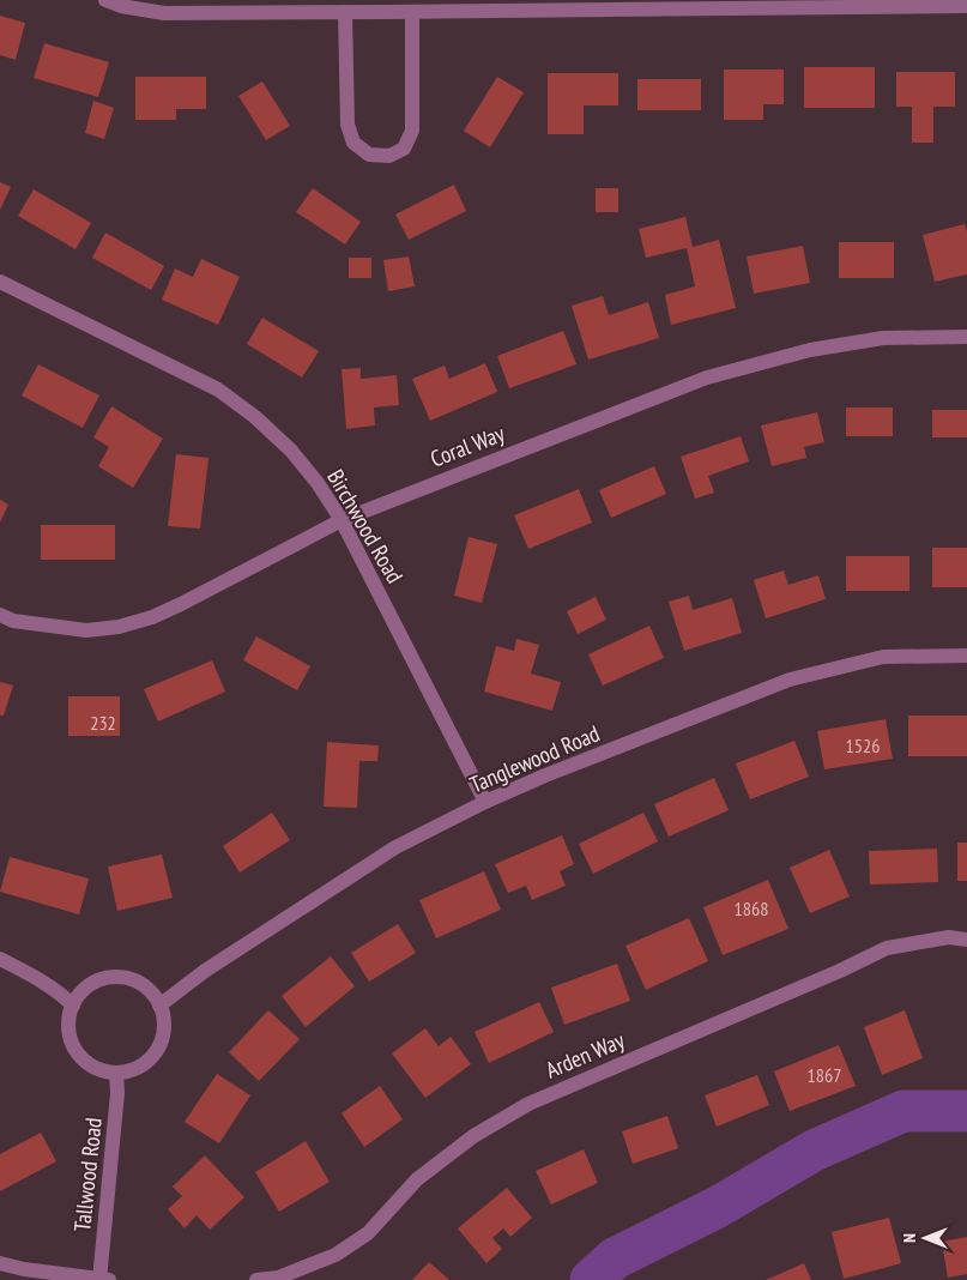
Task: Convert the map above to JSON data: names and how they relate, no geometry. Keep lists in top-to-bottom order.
{
  "streets": {
    "street": [
      "Coral Way",
      "Birchwood Road",
      "Tanglewood Road",
      "Arden Way",
      "Tallwood Road"
    ]
  },
  "crossings": [
    ["Coral Way", "Birchwood Road"],
    ["Birchwood Road", "Tanglewood Road"],
    ["Tanglewood Road", "Tallwood Road"]
  ],
  "house_numbers": [
    "232",
    "1526",
    "1868",
    "1867"
  ],
  "north": "left"
}
